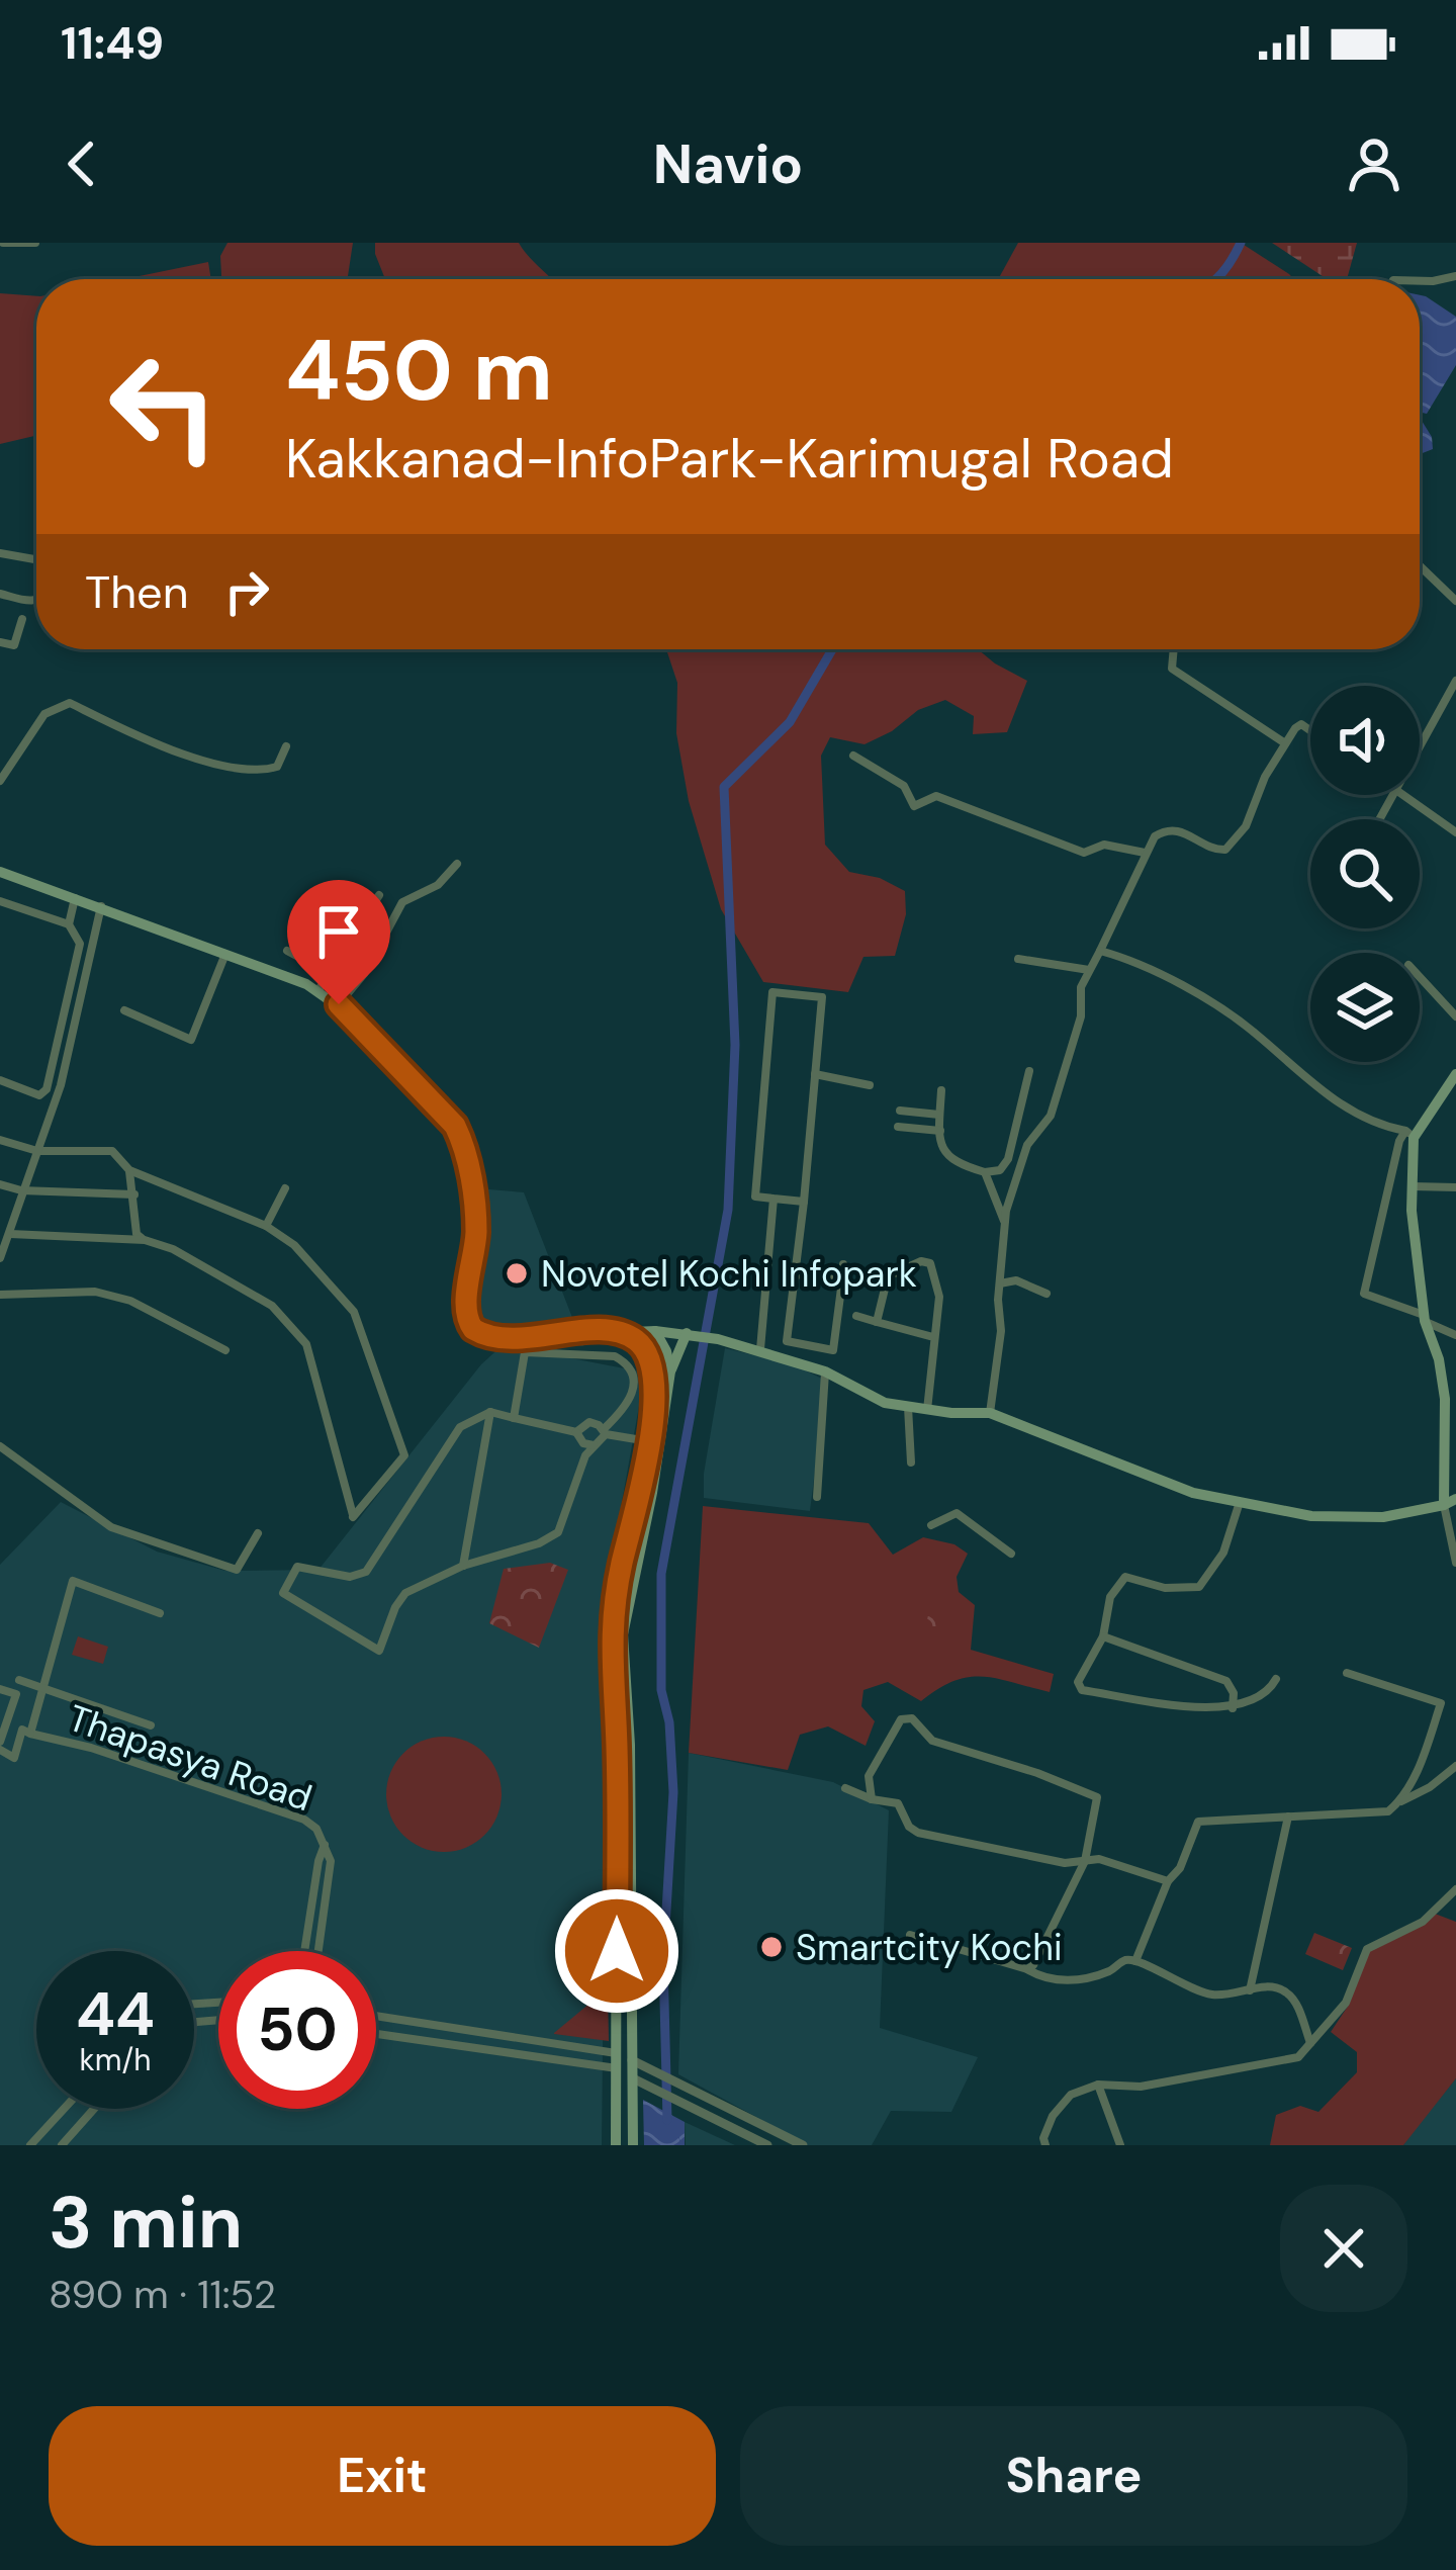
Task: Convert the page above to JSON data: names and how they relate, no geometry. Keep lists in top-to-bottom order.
{
  "streets": {
    "street": ["Thapasya Road"]
  },
  "places": ["Novotel Kochi Infopark", "Smartcity Kochi"],
  "page": {
    "status": "11:49",
    "header": "Navio",
    "turn": ["450 m", "Kakkanad-InfoPark-Karimugal Road"],
    "then": "Then",
    "speed": "44 km/h",
    "limit": "50",
    "heading": ["3 min", "890 m · 11:52"],
    "buttons": ["Exit", "Share"]
  }
}
